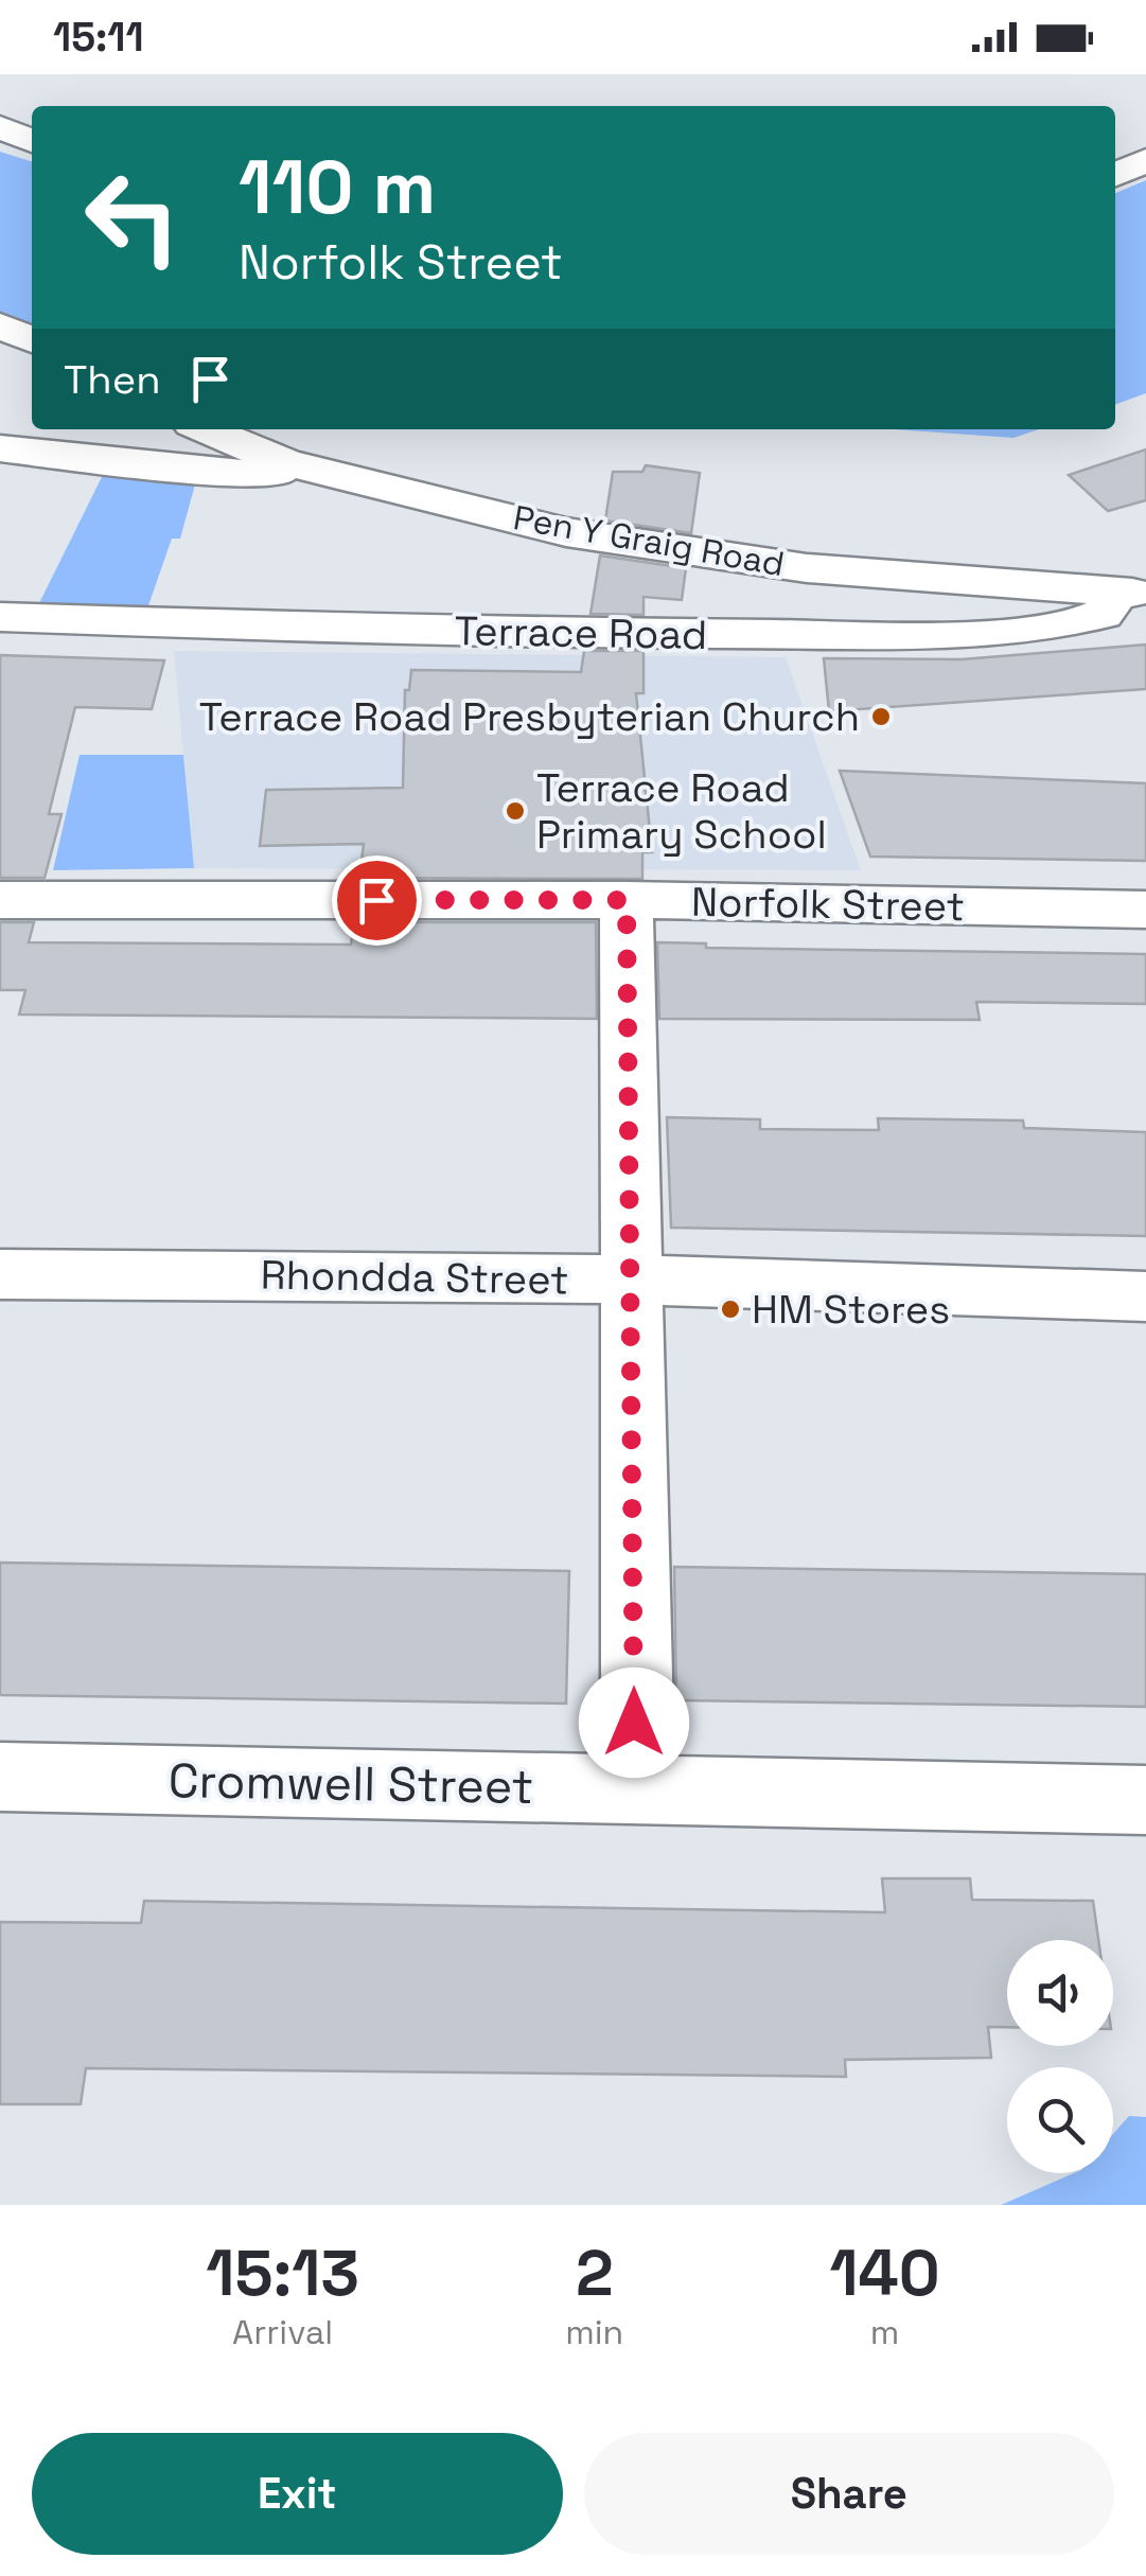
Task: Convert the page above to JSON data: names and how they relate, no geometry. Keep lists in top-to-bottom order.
{
  "streets": {
    "street": [
      "Pen Y Graig Road",
      "Terrace Road",
      "Norfolk Street",
      "Rhondda Street",
      "Cromwell Street"
    ]
  },
  "crossings": [
    ["Pen Y Graig Road", "Terrace Road"]
  ],
  "places": ["Terrace Road Presbyterian Church", "Terrace Road Primary School", "HM Stores"],
  "page": {
    "status": "15:11",
    "turn": ["110 m", "Norfolk Street"],
    "then": "Then",
    "eta": [
      "15:13",
      "Arrival",
      "2",
      "min",
      "140",
      "m"
    ],
    "buttons": ["Exit", "Share"]
  }
}
